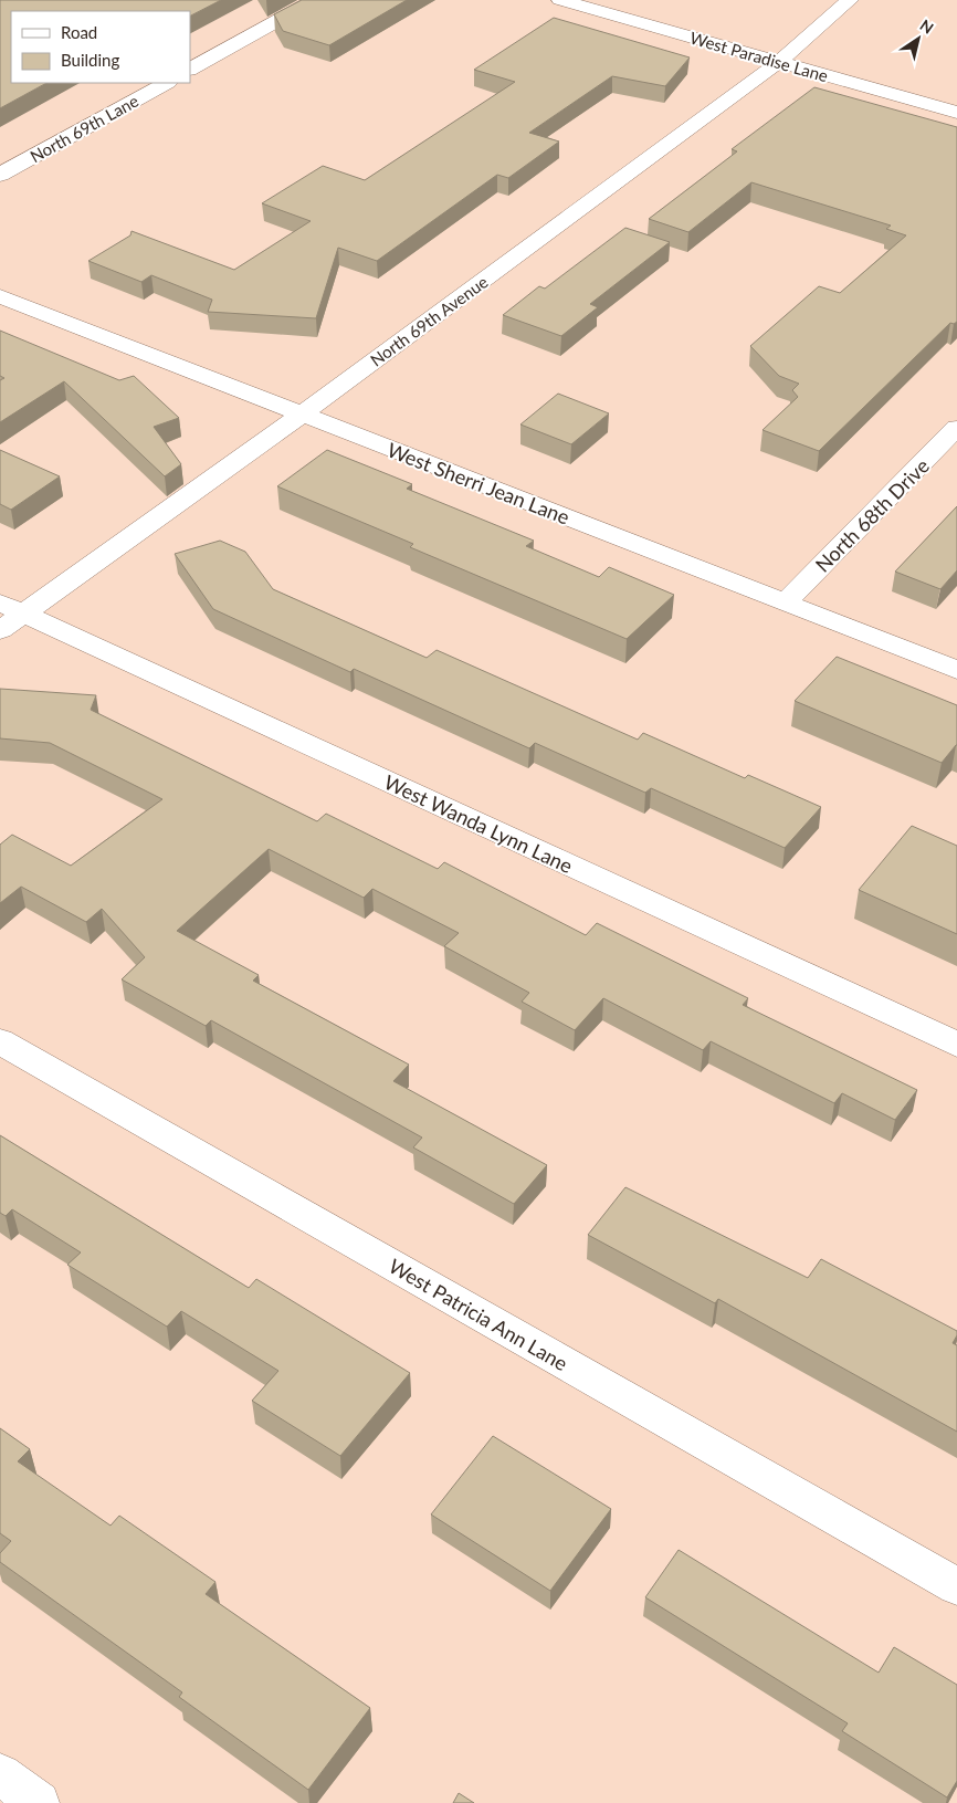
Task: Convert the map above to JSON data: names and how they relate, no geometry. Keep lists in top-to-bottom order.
{
  "streets": {
    "street": [
      "West Paradise Lane",
      "North 69th Lane",
      "North 69th Avenue",
      "West Sherri Jean Lane",
      "North 68th Drive",
      "West Wanda Lynn Lane",
      "West Patricia Ann Lane"
    ]
  },
  "crossings": [
    ["West Paradise Lane", "North 69th Avenue"],
    ["North 69th Avenue", "West Sherri Jean Lane"],
    ["North 69th Avenue", "West Wanda Lynn Lane"],
    ["West Sherri Jean Lane", "North 68th Drive"]
  ],
  "legend": ["Road", "Building"],
  "north": "top right"
}
